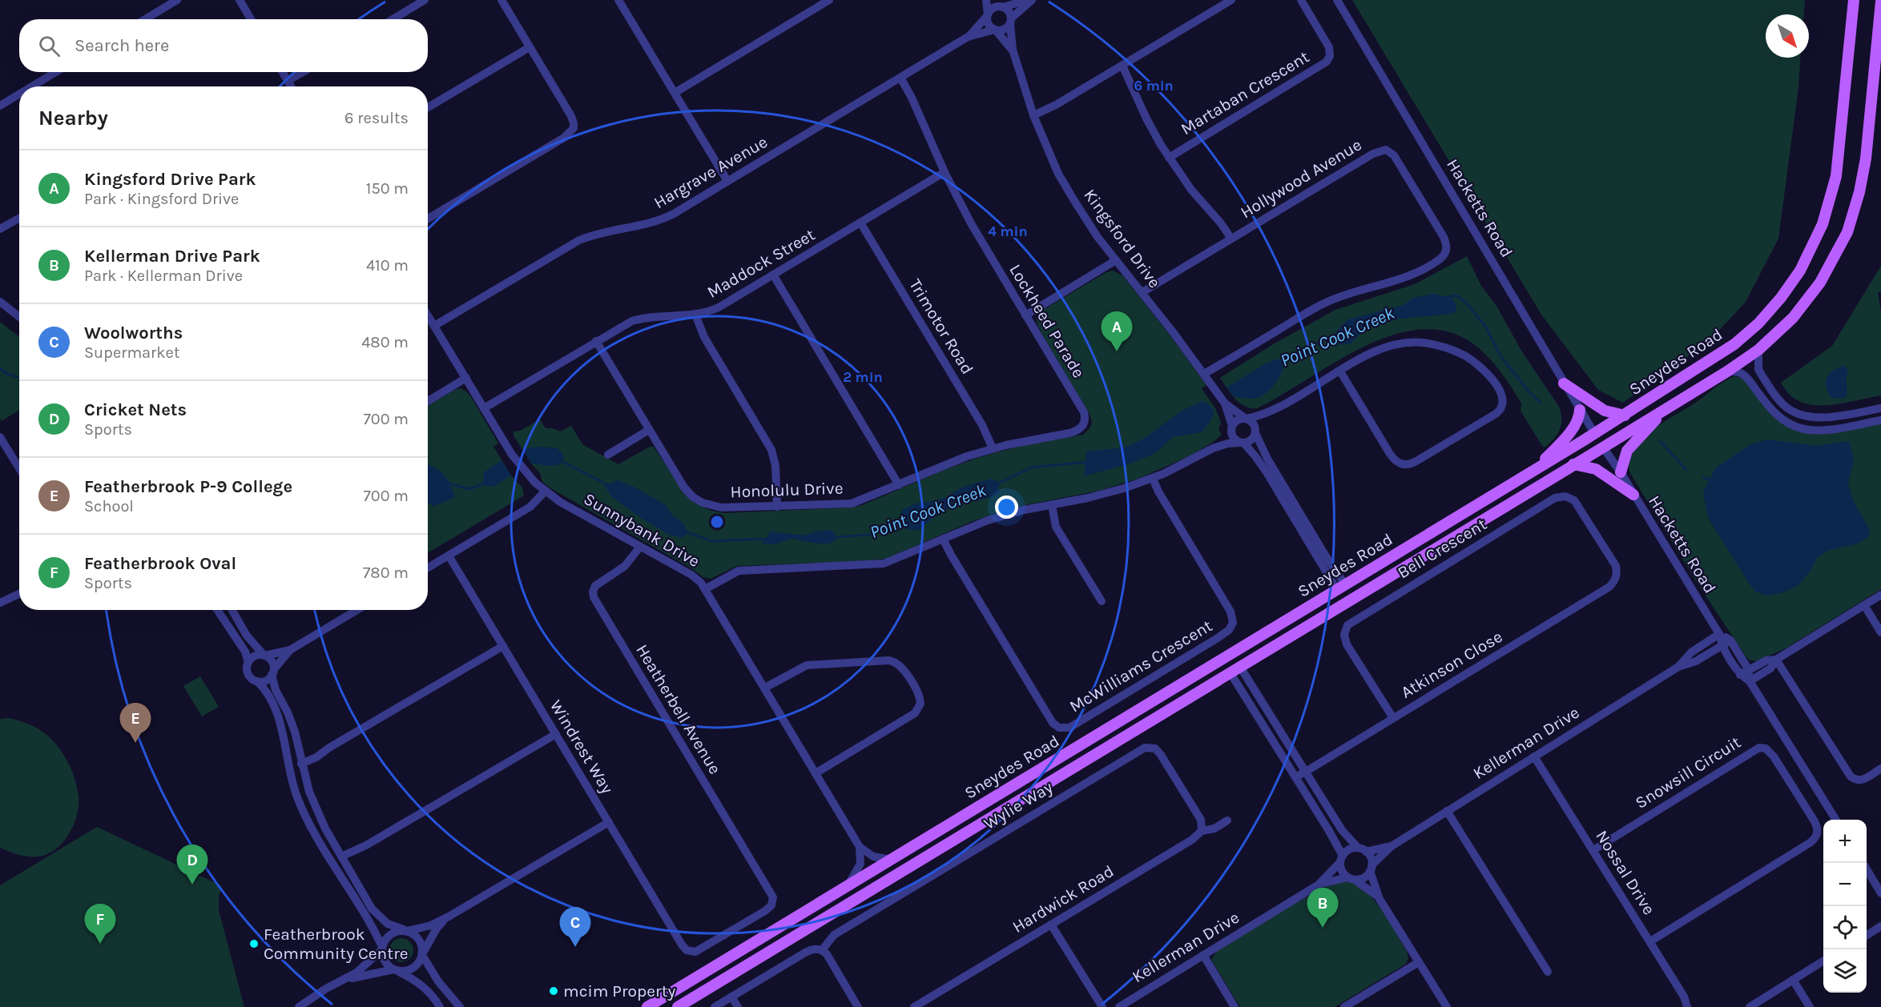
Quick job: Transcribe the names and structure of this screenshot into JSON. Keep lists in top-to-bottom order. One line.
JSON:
{"streets":{"main road":["Sneydes Road"],"street":["Martaban Crescent","Hargrave Avenue","Hollywood Avenue","Hacketts Road","Kingsford Drive","Maddock Street","Lockheed Parade","Trimotor Road","Honolulu Drive","Sunnybank Drive","Bell Crescent","Atkinson Close","McWilliams Crescent","Heatherbell Avenue","Kellerman Drive","Windrest Way","Snowsill Circuit","Wylie Way","Nossal Drive","Hardwick Road"]},"crossings":[["Hargrave Avenue","Kingsford Drive"],["Hargrave Avenue","Lockheed Parade"],["Hargrave Avenue","Sunnybank Drive"],["Hollywood Avenue","Kingsford Drive"],["Hacketts Road","Sneydes Road"],["Hacketts Road","Kellerman Drive"],["Maddock Street","Lockheed Parade"],["Maddock Street","Trimotor Road"],["Maddock Street","Honolulu Drive"],["Maddock Street","Sunnybank Drive"],["Lockheed Parade","Honolulu Drive"],["Trimotor Road","Honolulu Drive"],["Sunnybank Drive","Heatherbell Avenue"],["Bell Crescent","Atkinson Close"],["Heatherbell Avenue","Windrest Way"],["Kellerman Drive","Nossal Drive"],["Snowsill Circuit","Nossal Drive"],["Wylie Way","Hardwick Road"]],"water":["Point Cook Creek"],"places":["Featherbrook Community Centre","mcim Property"],"north":"bottom right","page":{"search":"Search here","heading":["Nearby","6 results"],"list":[{"mark":"A","name":"Kingsford Drive Park","note":"Park · Kingsford Drive","value":"150 m"},{"mark":"B","name":"Kellerman Drive Park","note":"Park · Kellerman Drive","value":"410 m"},{"mark":"C","name":"Woolworths","note":"Supermarket","value":"480 m"},{"mark":"D","name":"Cricket Nets","note":"Sports","value":"700 m"},{"mark":"E","name":"Featherbrook P-9 College","note":"School","value":"700 m"},{"mark":"F","name":"Featherbrook Oval","note":"Sports","value":"780 m"}],"pins":["A","E","D","B","F","C"],"map_buttons":["+","−"]},"rings":["6 min","4 min","2 min"]}
